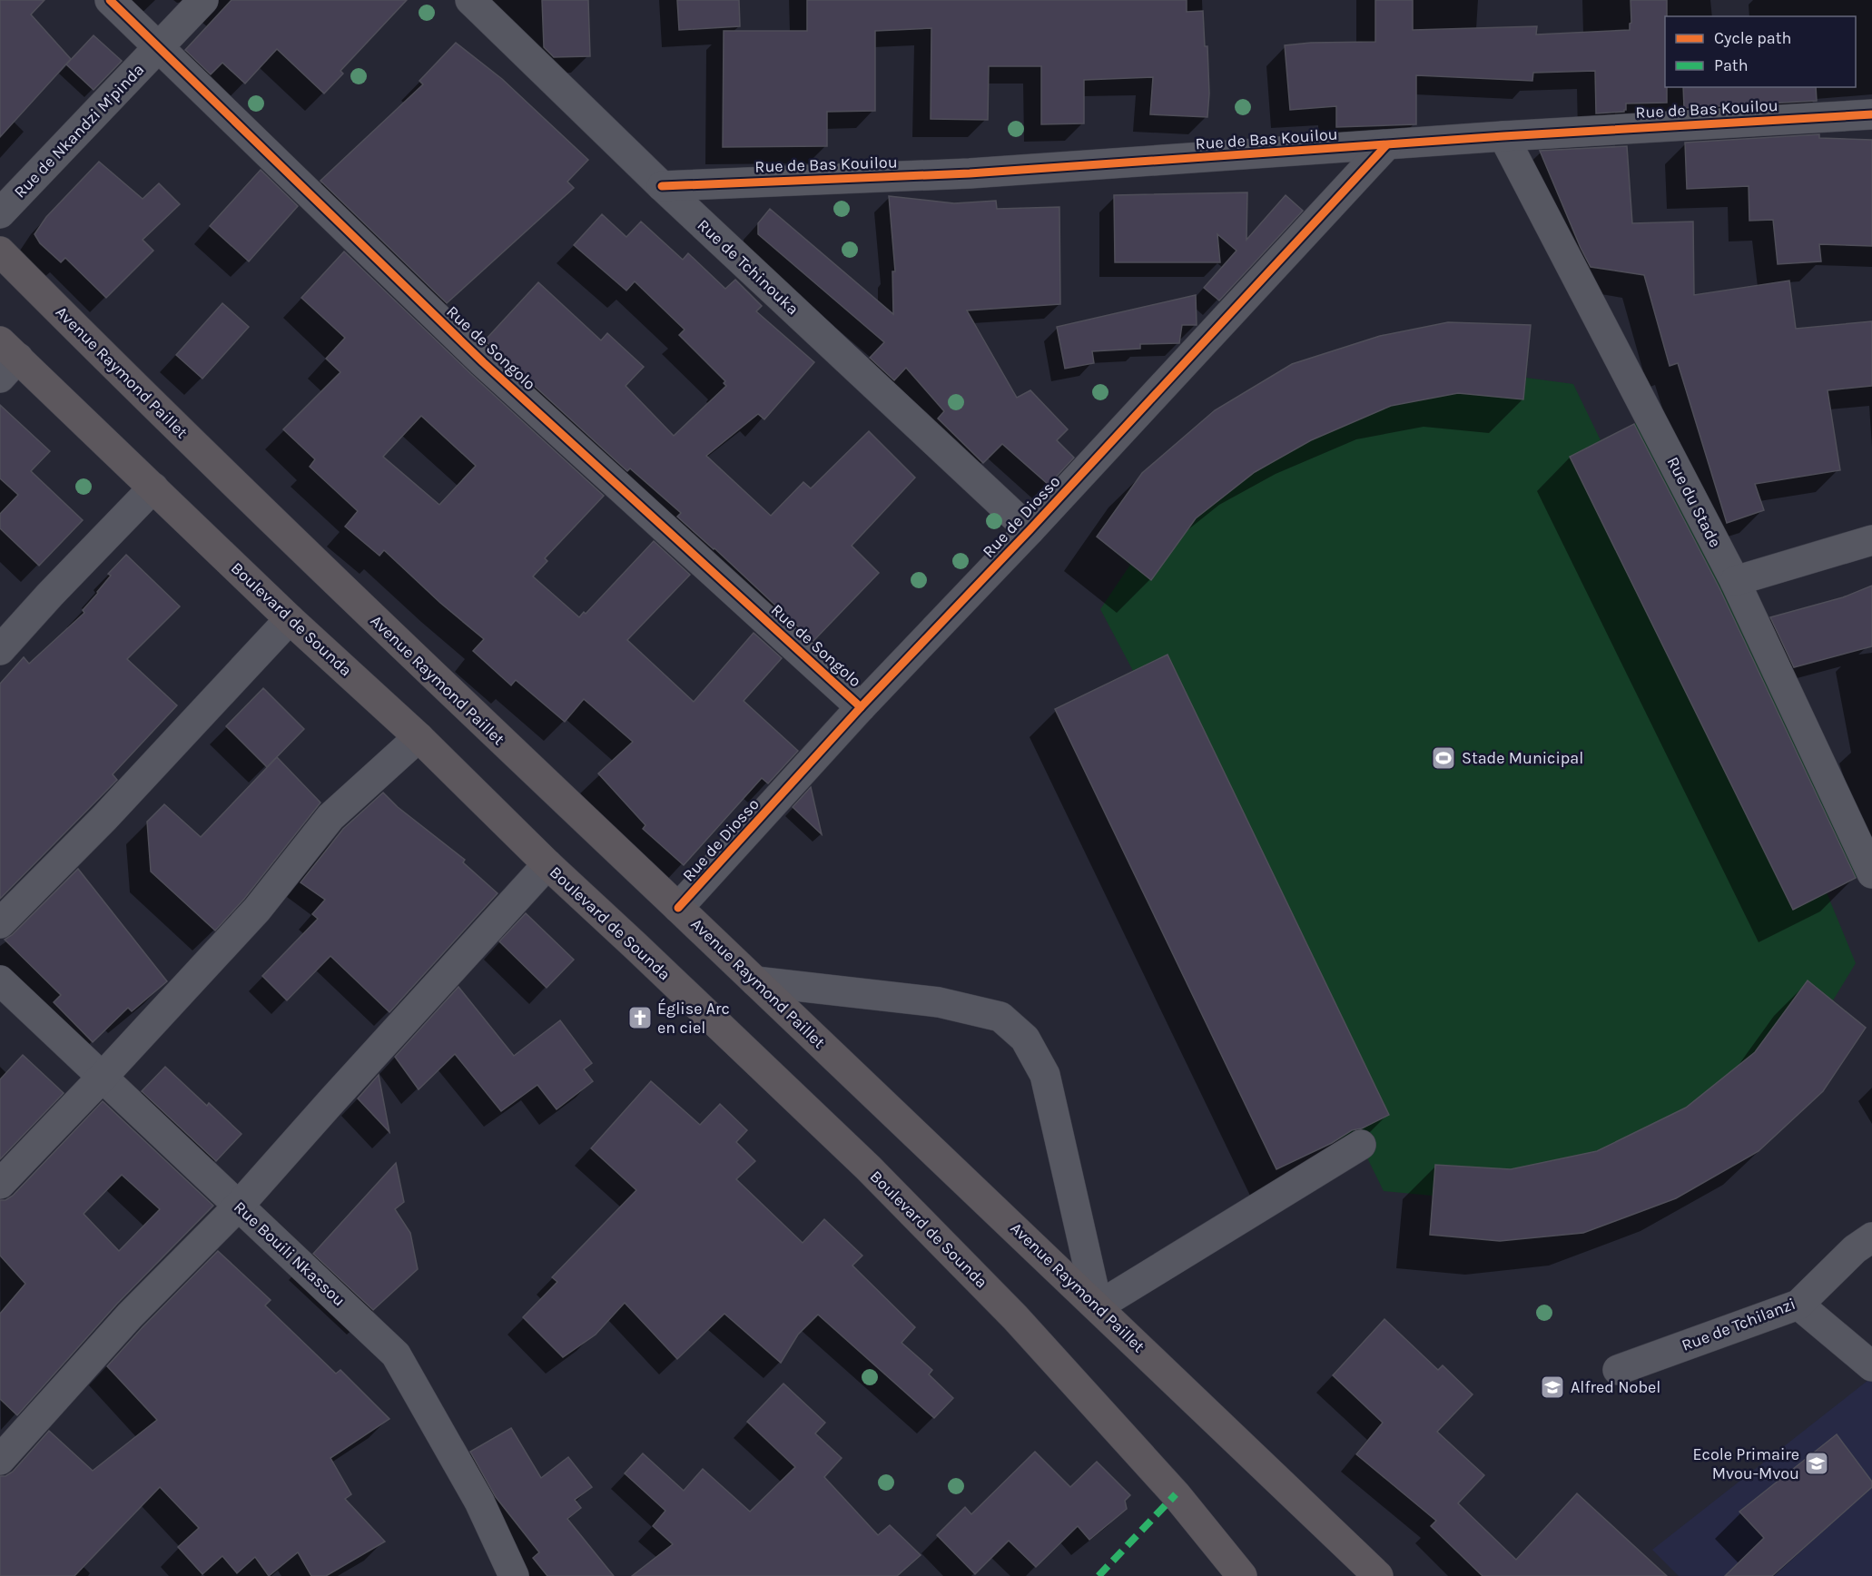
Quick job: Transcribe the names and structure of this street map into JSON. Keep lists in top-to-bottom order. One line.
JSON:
{"streets":{"main road":["Avenue Raymond Paillet","Boulevard de Sounda"],"street":["Rue de Bas Kouilou","Rue de Nkandzi M'pinda","Rue de Tchinouka","Rue de Songolo","Rue du Stade","Rue de Diosso","Rue Bouili Nkassou","Rue de Tchilanzi"]},"crossings":[["Rue de Bas Kouilou","Rue de Tchinouka"],["Rue de Bas Kouilou","Rue du Stade"],["Rue de Bas Kouilou","Rue de Diosso"],["Rue de Nkandzi M'pinda","Rue de Songolo"],["Rue de Tchinouka","Rue de Diosso"],["Rue de Songolo","Rue de Diosso"],["Avenue Raymond Paillet","Rue de Diosso"]],"places":{"sports":["Stade Municipal"],"church":["Église Arc en ciel"],"school or university":["Alfred Nobel","Ecole Primaire Mvou-Mvou"]},"legend":["Cycle path","Path"]}
